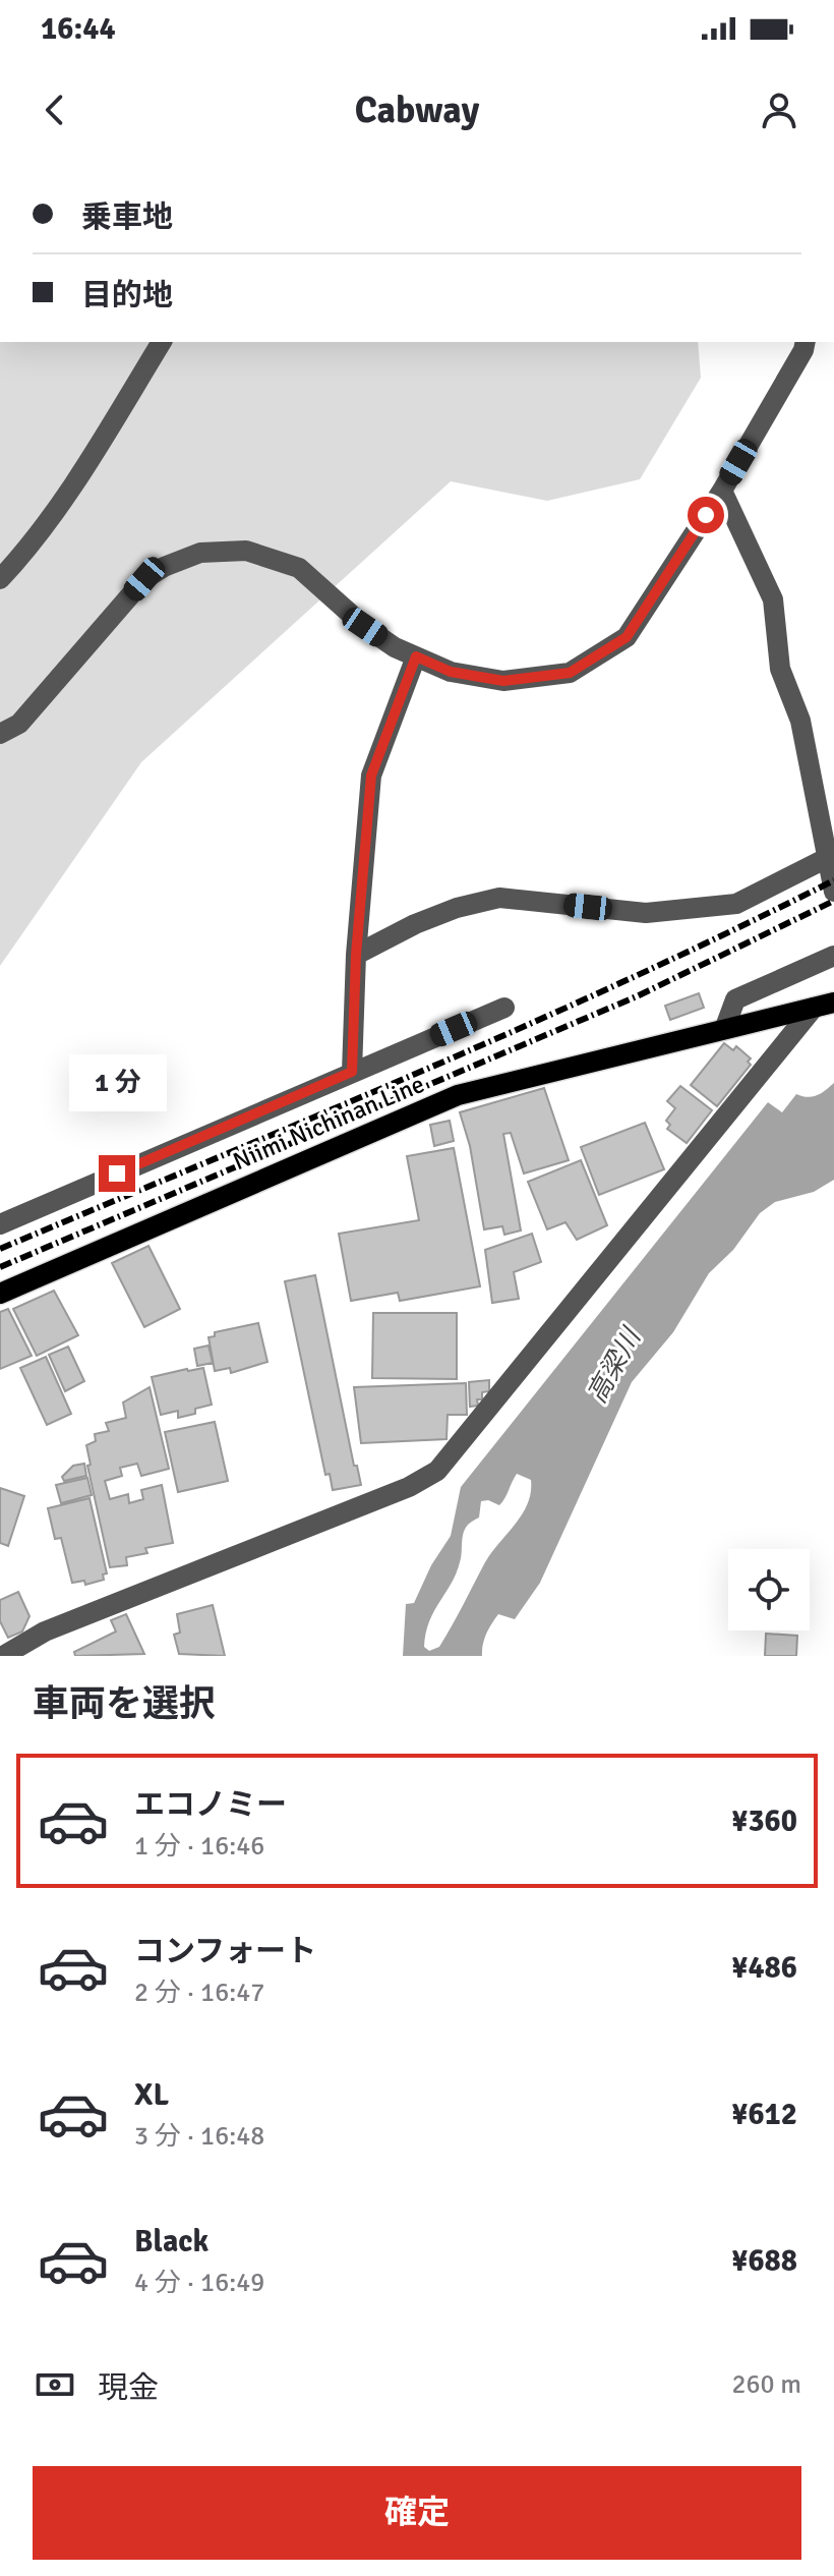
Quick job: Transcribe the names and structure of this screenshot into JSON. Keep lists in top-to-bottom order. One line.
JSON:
{"streets":{"main road":["Niimi Nichinan Line"]},"water":["高梁川"],"page":{"status":"16:44","header":"Cabway","banner":["乗車地","目的地"],"bubble":"1 分","heading":"車両を選択","list":[{"name":"エコノミー","note":"1 分 · 16:46","value":"¥360"},{"name":"コンフォート","note":"2 分 · 16:47","value":"¥486"},{"name":"XL","note":"3 分 · 16:48","value":"¥612"},{"name":"Black","note":"4 分 · 16:49","value":"¥688"}],"pay":["現金","260 m"],"buttons":"確定"}}
